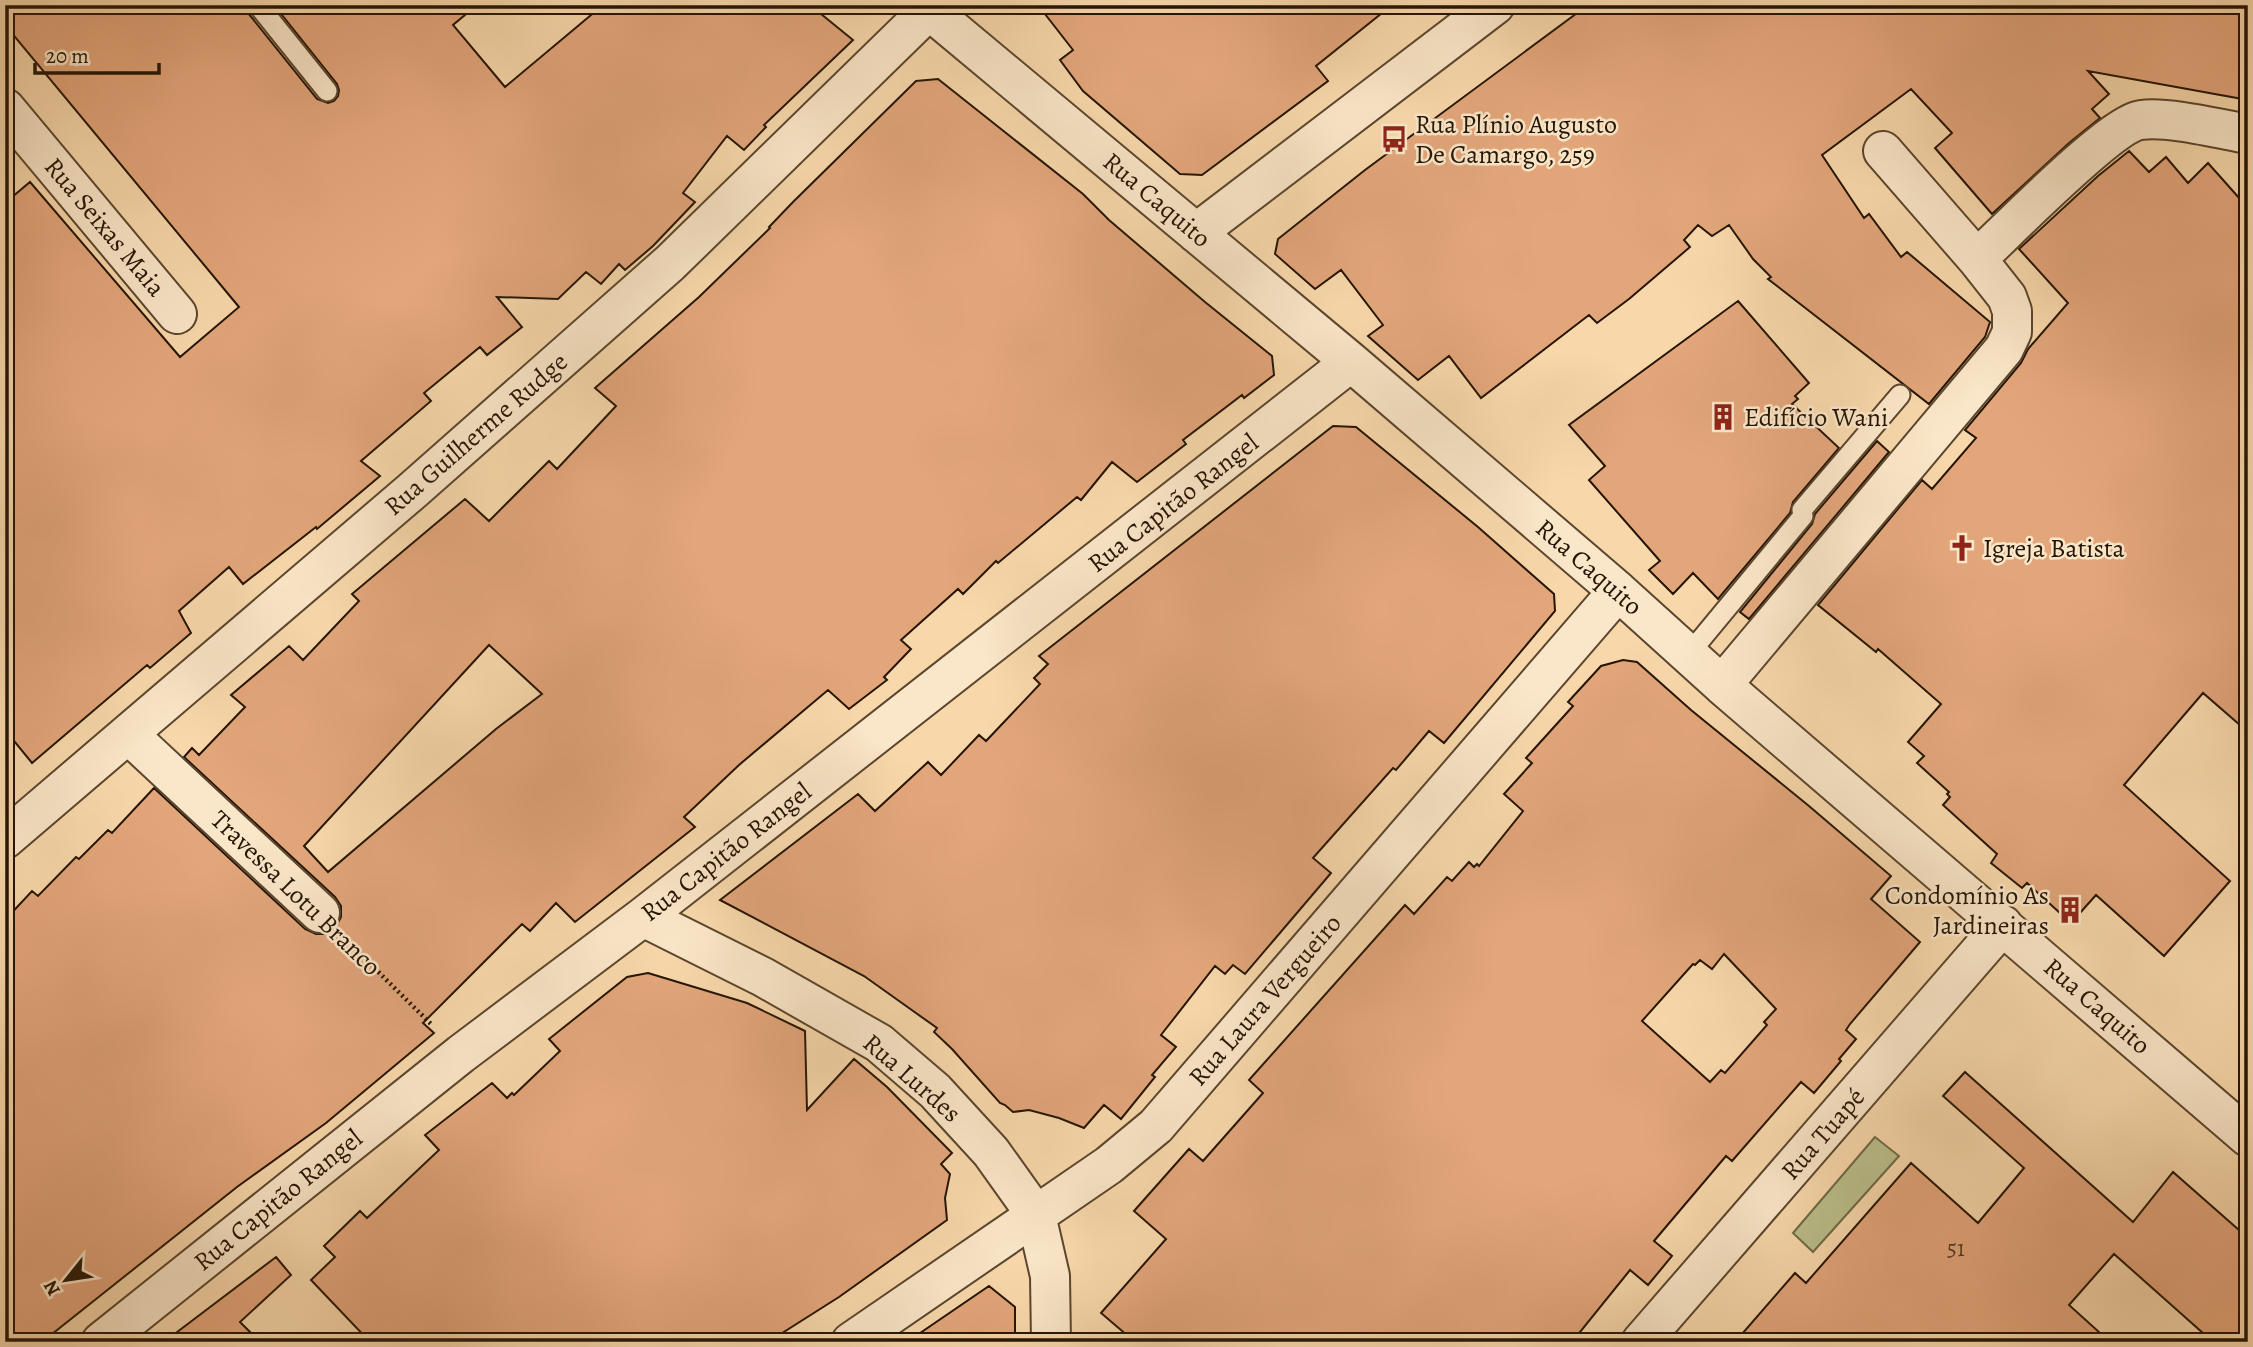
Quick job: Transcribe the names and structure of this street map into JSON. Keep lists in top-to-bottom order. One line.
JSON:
{"streets":{"street":["Rua Caquito","Rua Seixas Maia","Rua Guilherme Rudge","Rua Capitão Rangel","Travessa Lotu Branco","Rua Laura Vergueiro","Rua Lurdes","Rua Tuapé"]},"crossings":[["Rua Caquito","Rua Guilherme Rudge"],["Rua Caquito","Rua Capitão Rangel"],["Rua Caquito","Rua Laura Vergueiro"],["Rua Caquito","Rua Tuapé"],["Rua Guilherme Rudge","Travessa Lotu Branco"],["Rua Capitão Rangel","Travessa Lotu Branco"],["Rua Capitão Rangel","Rua Lurdes"],["Rua Laura Vergueiro","Rua Lurdes"]],"places":{"bus stop":["Rua Plínio Augusto De Camargo, 259"],"building":["Edifício Wani","Condomínio As Jardineiras"],"church":["Igreja Batista"]},"house_numbers":["51"],"scale_bar":"20 m","north":"bottom left"}
